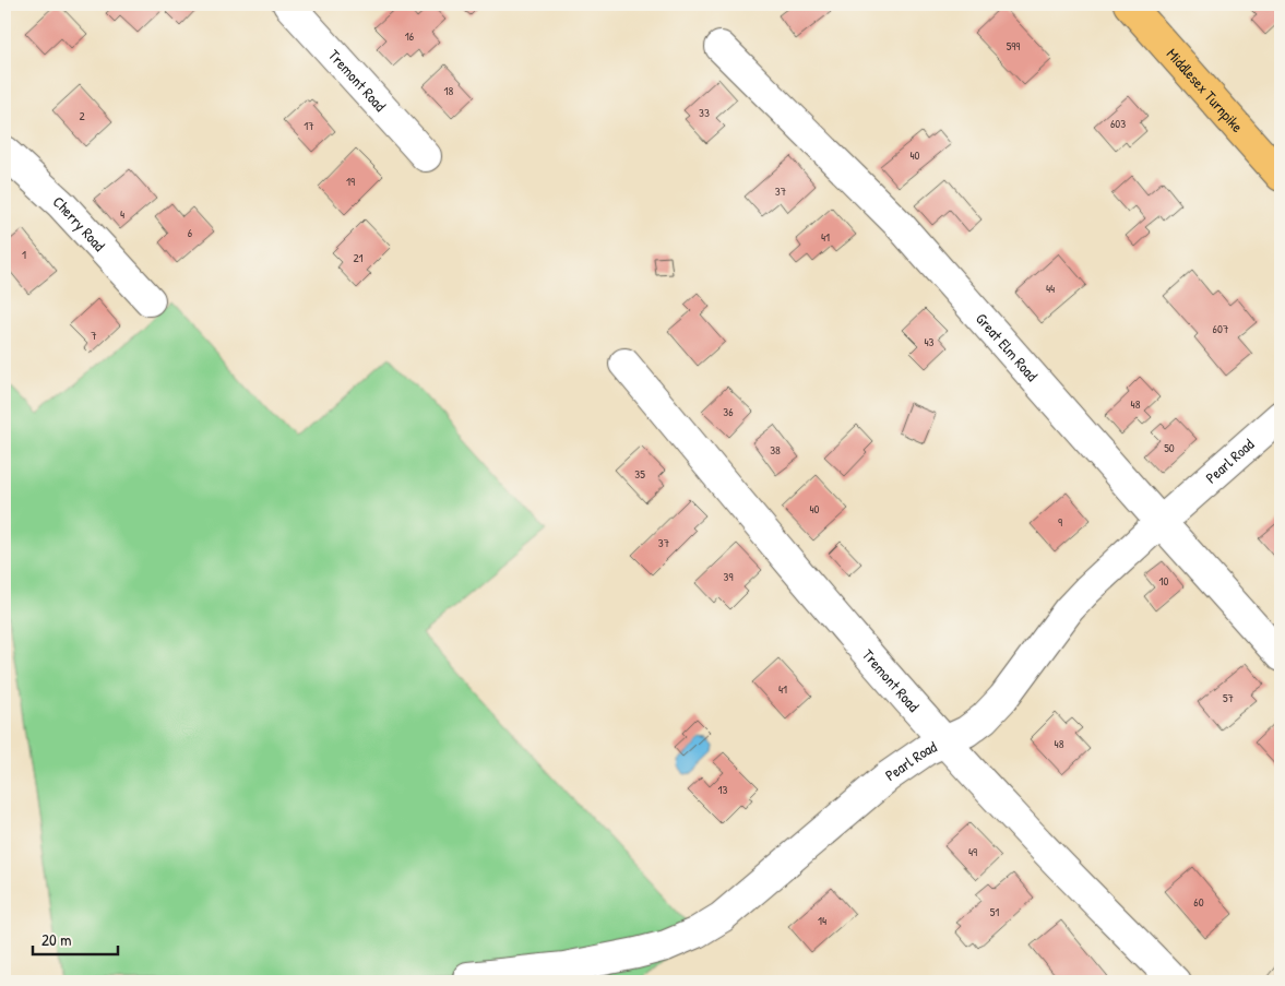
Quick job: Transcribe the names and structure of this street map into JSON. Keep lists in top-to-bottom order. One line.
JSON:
{"streets":{"main road":["Middlesex Turnpike"],"street":["Tremont Road","Cherry Road","Great Elm Road","Pearl Road"]},"crossings":[["Tremont Road","Pearl Road"],["Great Elm Road","Pearl Road"]],"house_numbers":["16","599","18","33","2","603","17","40","19","37","4","6","41","1","21","44","607","7","43","48","36","50","38","35","40","9","37","39","10","41","57","48","13","49","60","51","14"],"scale_bar":"20 m"}
